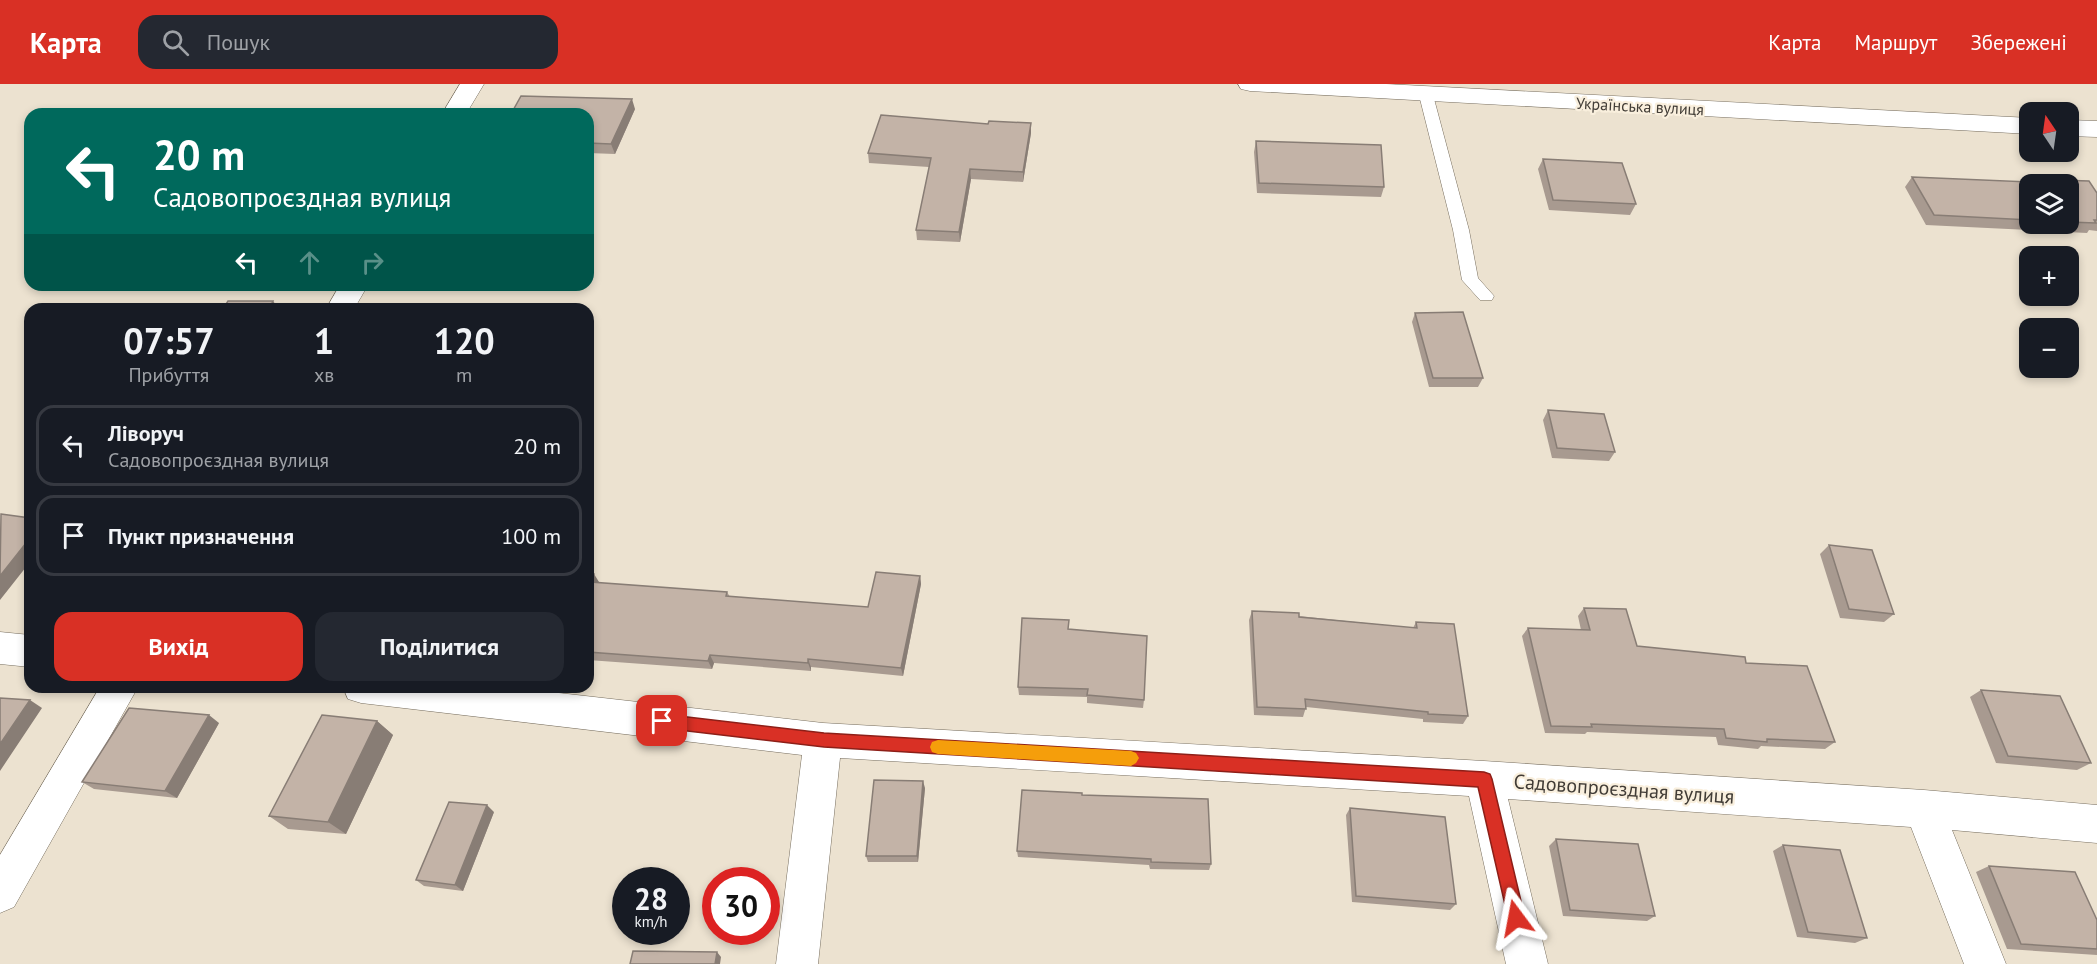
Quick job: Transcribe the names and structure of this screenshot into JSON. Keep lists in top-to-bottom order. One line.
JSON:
{"streets":{"street":["Українська вулиця","Садовопроєздная вулиця"]},"north":"top","page":{"header":"Карта","search":"Пошук","nav":["Карта","Маршрут","Збережені"],"map_buttons":["+","−"],"turn":["20 m","Садовопроєздная вулиця"],"eta":["07:57","Прибуття","1","хв","120","m"],"list":[{"name":"Ліворуч","note":"Садовопроєздная вулиця","value":"20 m"},{"name":"Пункт призначення","value":"100 m"}],"buttons":["Вихід","Поділитися"],"speed":"28 km/h","limit":"30"}}
